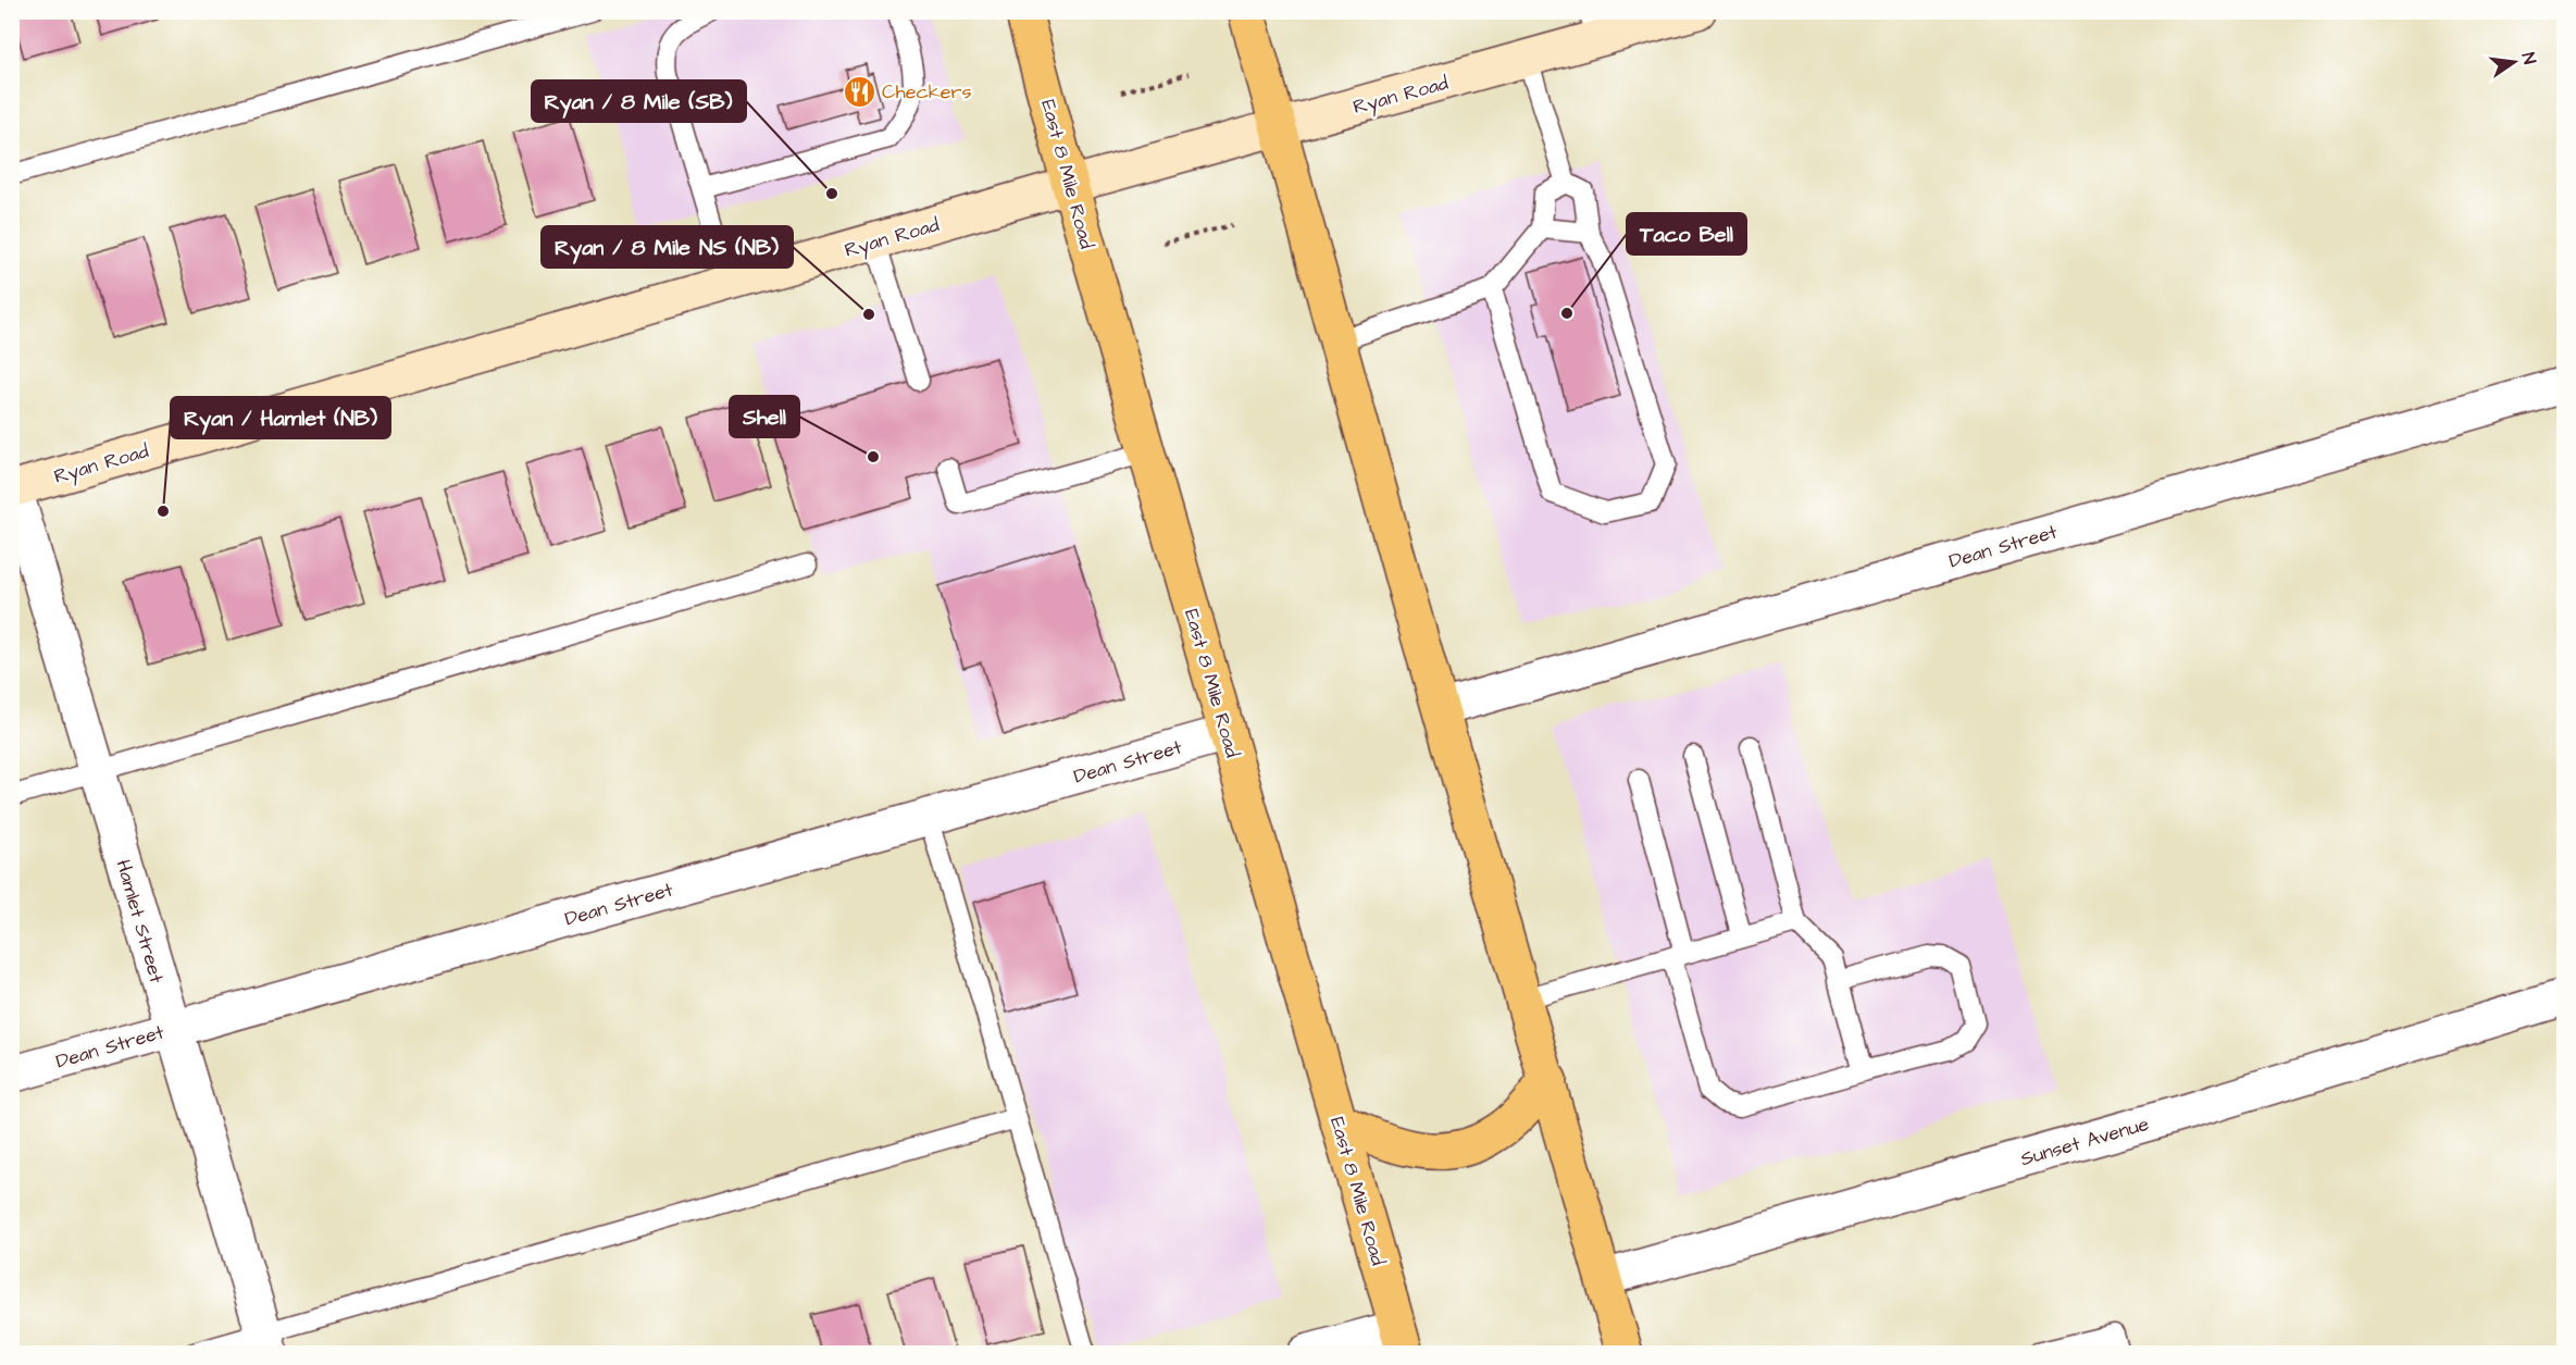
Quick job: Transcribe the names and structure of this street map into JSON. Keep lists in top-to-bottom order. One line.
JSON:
{"streets":{"highway":["East 8 Mile Road"],"street":["Ryan Road","Dean Street","Hamlet Street","Sunset Avenue"]},"crossings":[["Ryan Road","East 8 Mile Road"],["Ryan Road","Hamlet Street"],["East 8 Mile Road","Dean Street"],["Dean Street","Hamlet Street"]],"places":{"restaurant":["Checkers"],"other":["Ryan / 8 Mile (SB)","Taco Bell","Ryan / 8 Mile NS (NB)","Shell","Ryan / Hamlet (NB)"]},"north":"right"}
